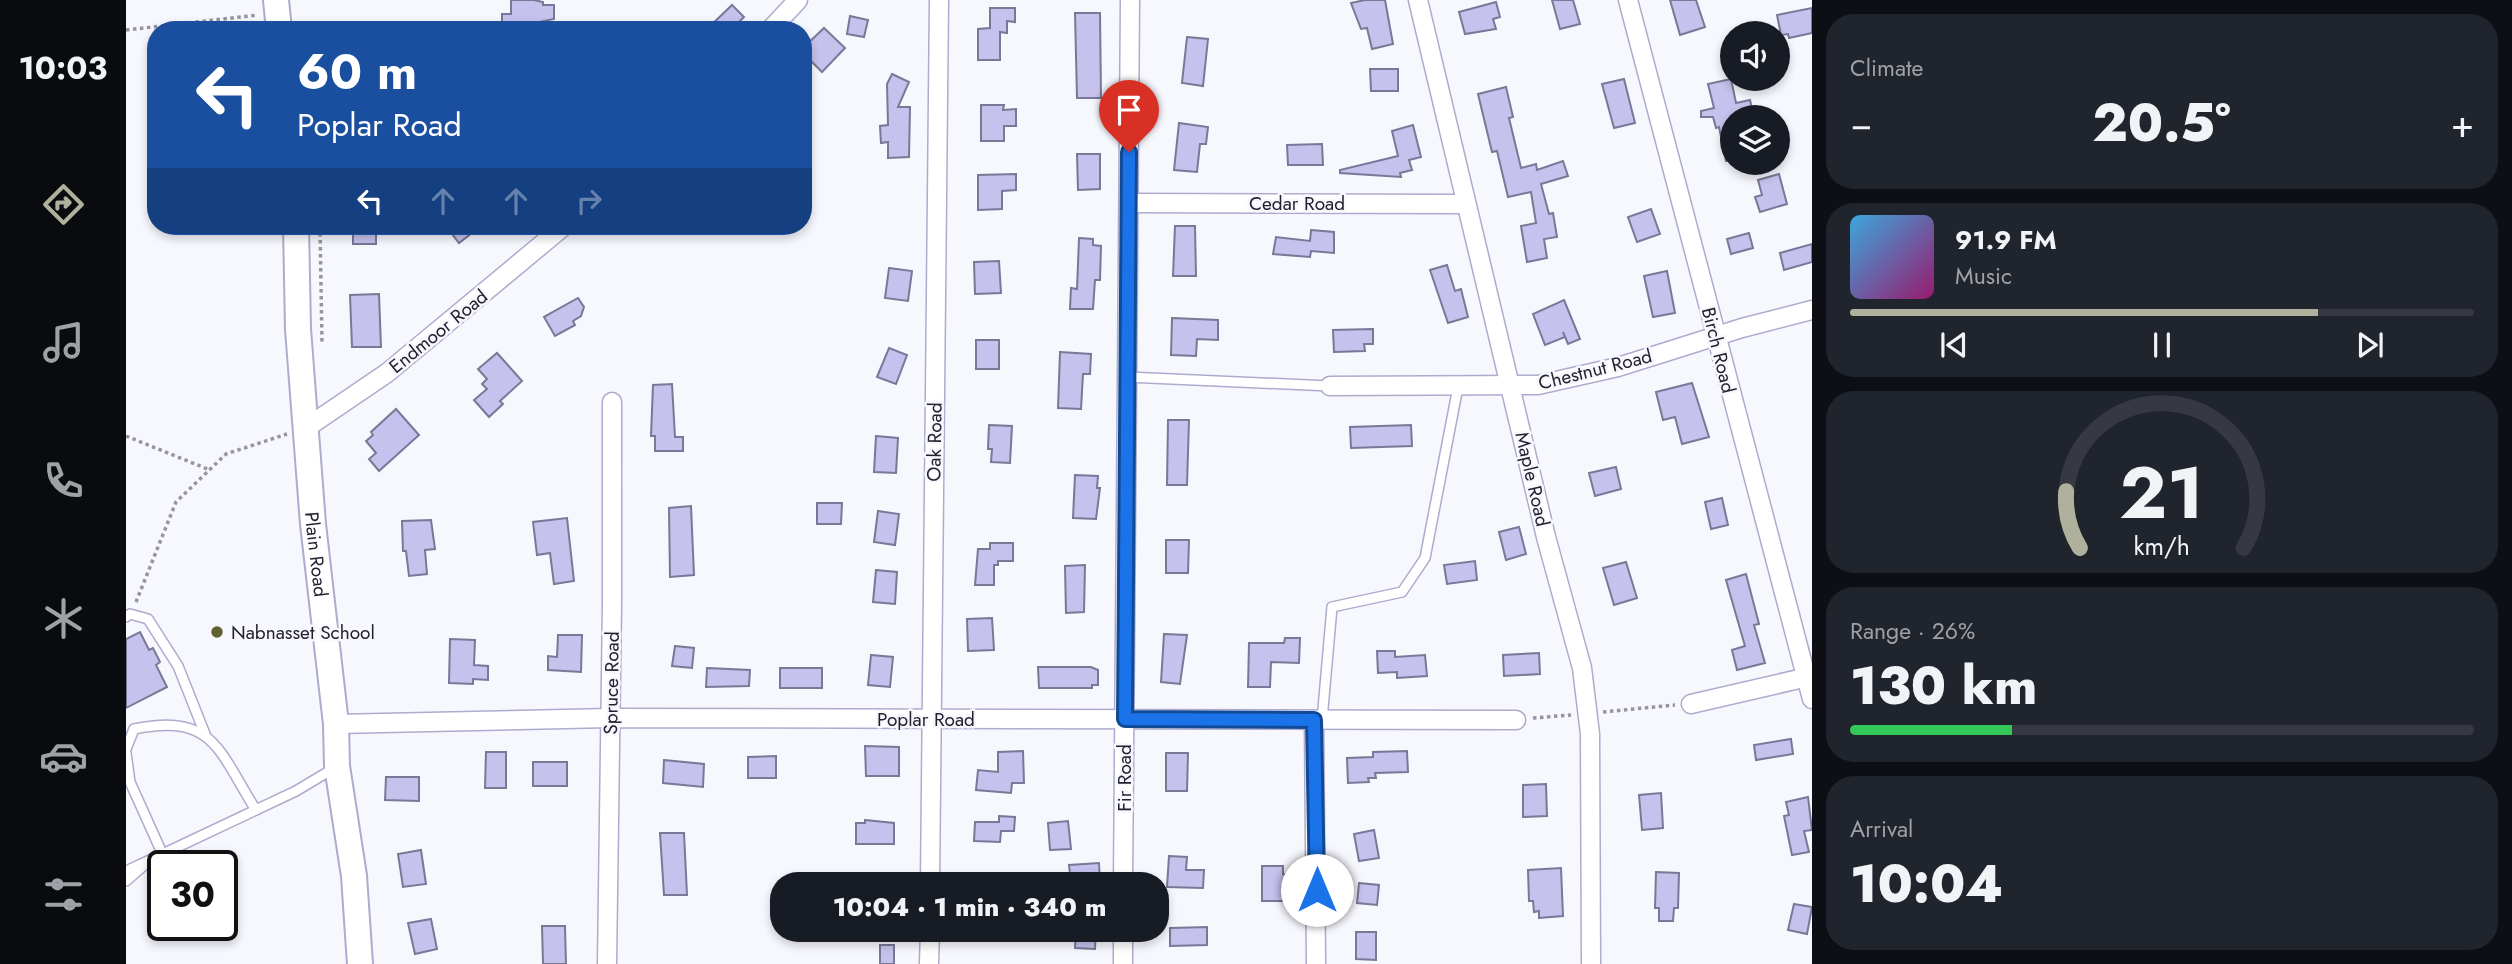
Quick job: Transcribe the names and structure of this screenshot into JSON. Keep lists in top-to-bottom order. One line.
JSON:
{"streets":{"main road":["Plain Road"],"street":["Cedar Road","Endmoor Road","Birch Road","Chestnut Road","Oak Road","Maple Road","Spruce Road","Poplar Road","Fir Road"]},"crossings":[["Cedar Road","Maple Road"],["Cedar Road","Fir Road"],["Endmoor Road","Plain Road"],["Birch Road","Chestnut Road"],["Chestnut Road","Maple Road"],["Oak Road","Poplar Road"],["Plain Road","Poplar Road"],["Spruce Road","Poplar Road"],["Poplar Road","Fir Road"]],"places":["Nabnasset School"],"page":{"tabs":"10:03","tile":["Climate",["Range · 26%","130 km"],["Arrival","10:04"]],"turn":["60 m","Poplar Road"],"heat":["−","20.5°","+"],"song":["91.9 FM","Music"],"limit":"30","trip":"10:04 · 1 min · 340 m","gauge":["21","km/h"]}}
